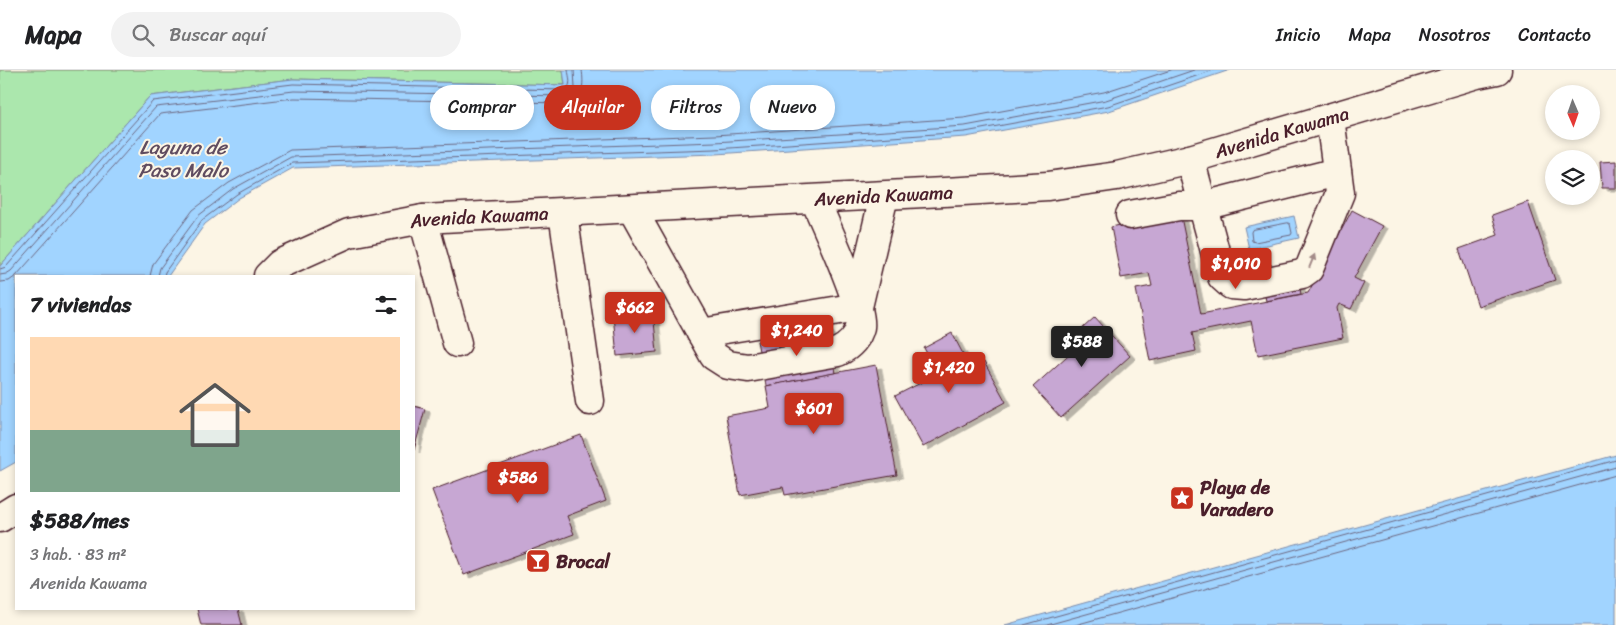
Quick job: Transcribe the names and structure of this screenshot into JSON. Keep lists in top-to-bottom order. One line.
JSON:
{"streets":{"main road":["Avenida Kawama"]},"water":["Laguna de Paso Malo"],"places":{"place":["Playa de Varadero"],"bar":["Brocal"]},"north":"bottom","page":{"header":"Mapa","search":"Buscar aquí","nav":["Inicio","Mapa","Nosotros","Contacto"],"chip":["Comprar","Alquilar","Filtros","Nuevo"],"price":["$1,010","$662","$1,240","$588","$1,420","$601","$586"],"heading":"7 viviendas","list":[{"name":"$588/mes","note":"3 hab. · 83 m² · Avenida Kawama"}]}}
